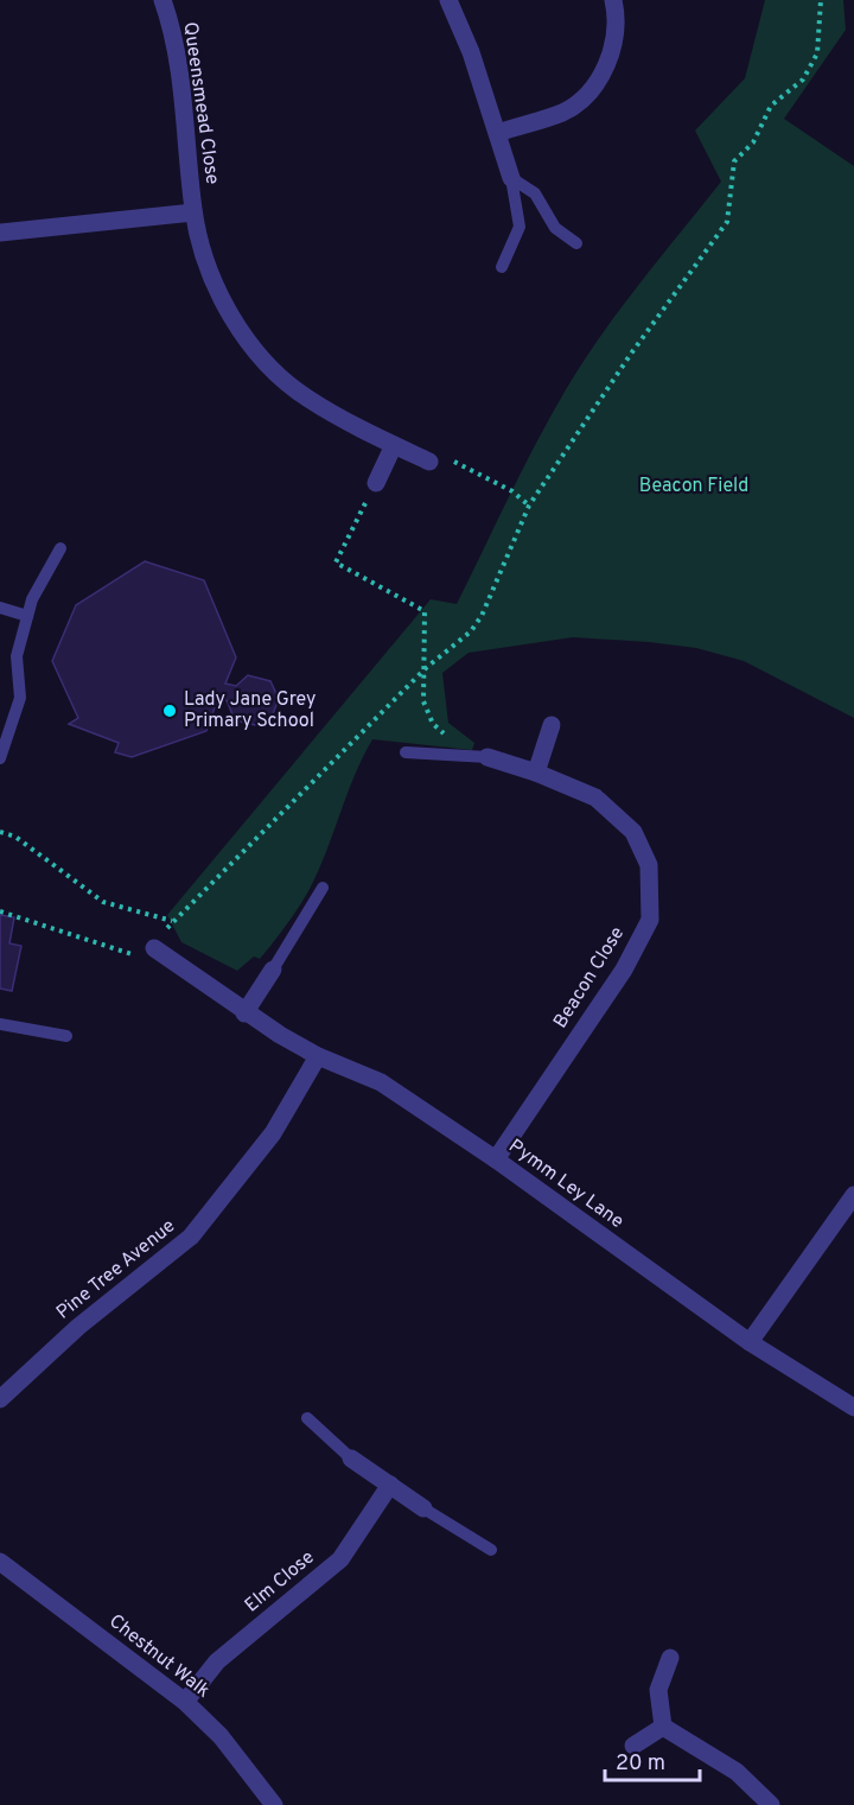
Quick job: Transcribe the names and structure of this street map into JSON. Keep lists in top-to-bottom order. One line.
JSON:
{"streets":{"street":["Queensmead Close","Beacon Close","Pymm Ley Lane","Pine Tree Avenue","Elm Close","Chestnut Walk"]},"crossings":[["Beacon Close","Pymm Ley Lane"],["Pymm Ley Lane","Pine Tree Avenue"],["Elm Close","Chestnut Walk"]],"parks":["Beacon Field"],"places":["Lady Jane Grey Primary School"],"scale_bar":"20 m"}
